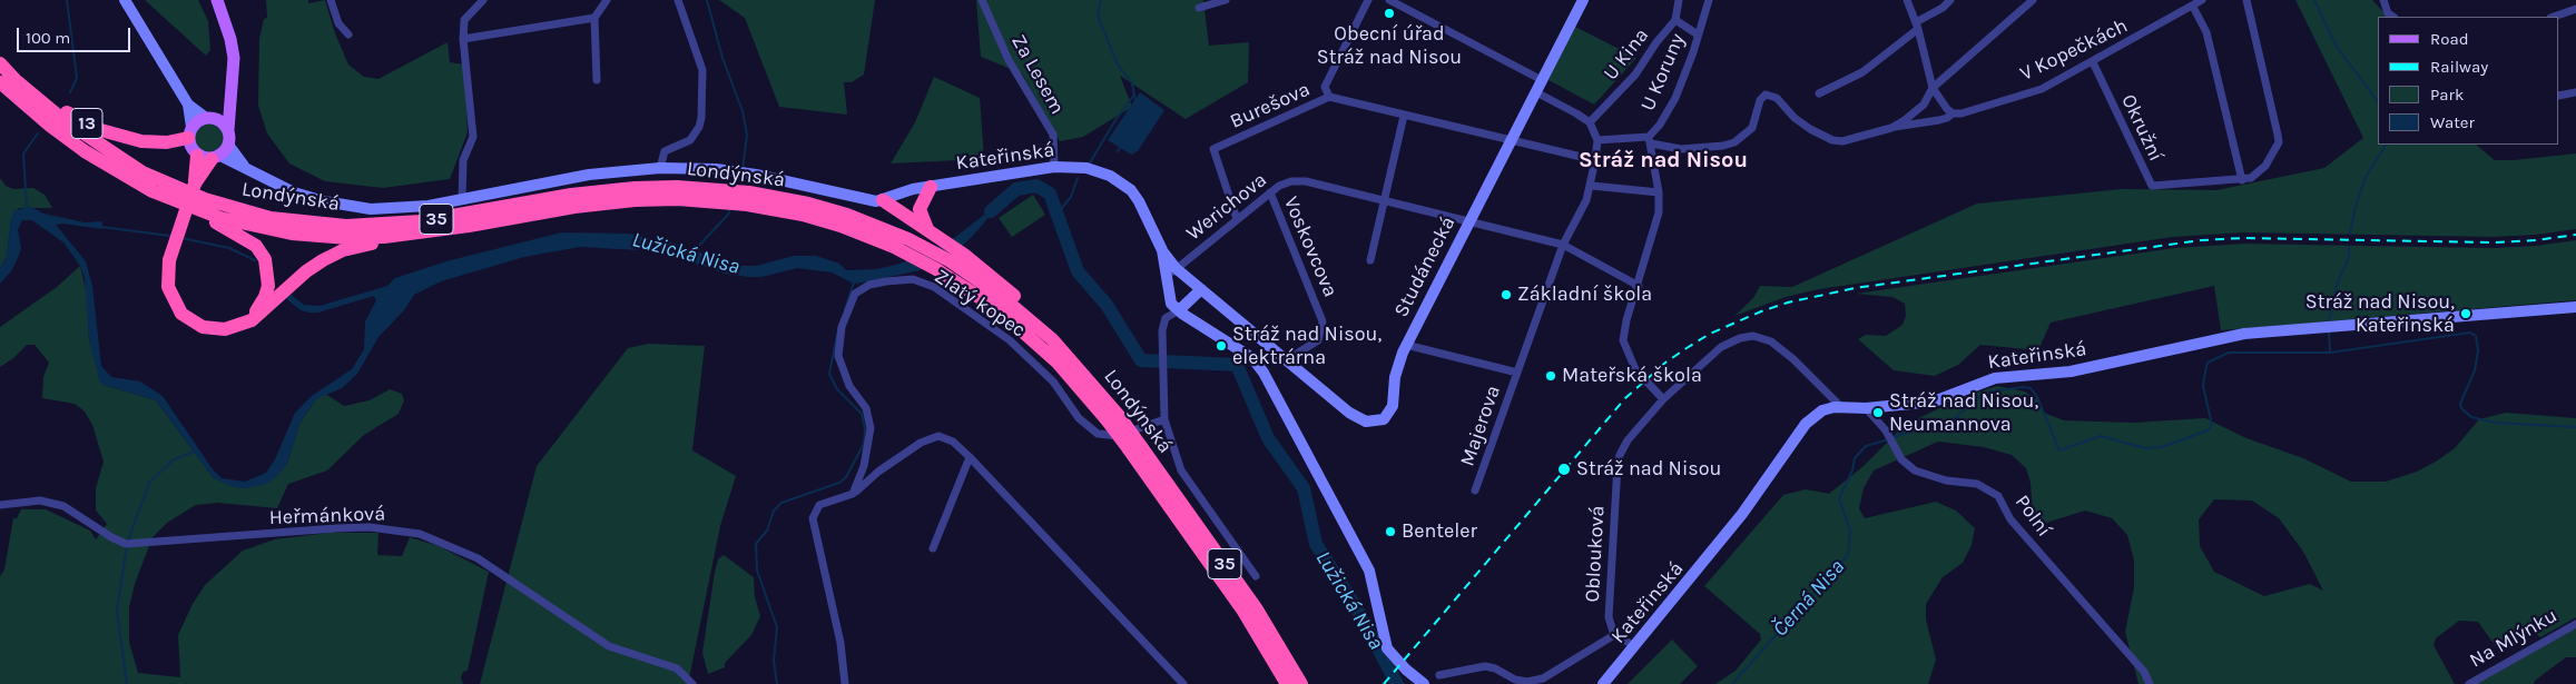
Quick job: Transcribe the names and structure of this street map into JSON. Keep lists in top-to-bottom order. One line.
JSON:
{"streets":{"highway":["13","Londýnská","35"],"street":["V Kopečkách","U Kina","U Koruny","Za Lesem","Burešova","Okružní","Kateřinská","Werichova","Voskovcova","Studánecká","Zlatý kopec","Majerova","Heřmánková","Polní","Oblouková","Na Mlýnku"]},"crossings":[["V Kopečkách","U Koruny"],["V Kopečkách","Okružní"],["U Koruny","Majerova"],["Za Lesem","Kateřinská"],["Burešova","Werichova"],["Burešova","Studánecká"],["Burešova","Majerova"],["13","Londýnská"],["Kateřinská","Londýnská"],["Kateřinská","Werichova"],["Kateřinská","Studánecká"],["Kateřinská","Polní"],["Kateřinská","Oblouková"],["Werichova","Voskovcova"],["Werichova","Studánecká"],["Werichova","Majerova"],["Voskovcova","Studánecká"],["Studánecká","Majerova"]],"districts":["Stráž nad Nisou"],"water":["Lužická Nisa","Černá Nisa"],"places":["Obecní úřad Stráž nad Nisou","Základní škola","Stráž nad Nisou, Kateřinská","Stráž nad Nisou, elektrárna","Mateřská škola","Stráž nad Nisou, Neumannova","Stráž nad Nisou","Benteler"],"legend":["Road","Railway","Park","Water"],"scale_bar":"100 m"}
